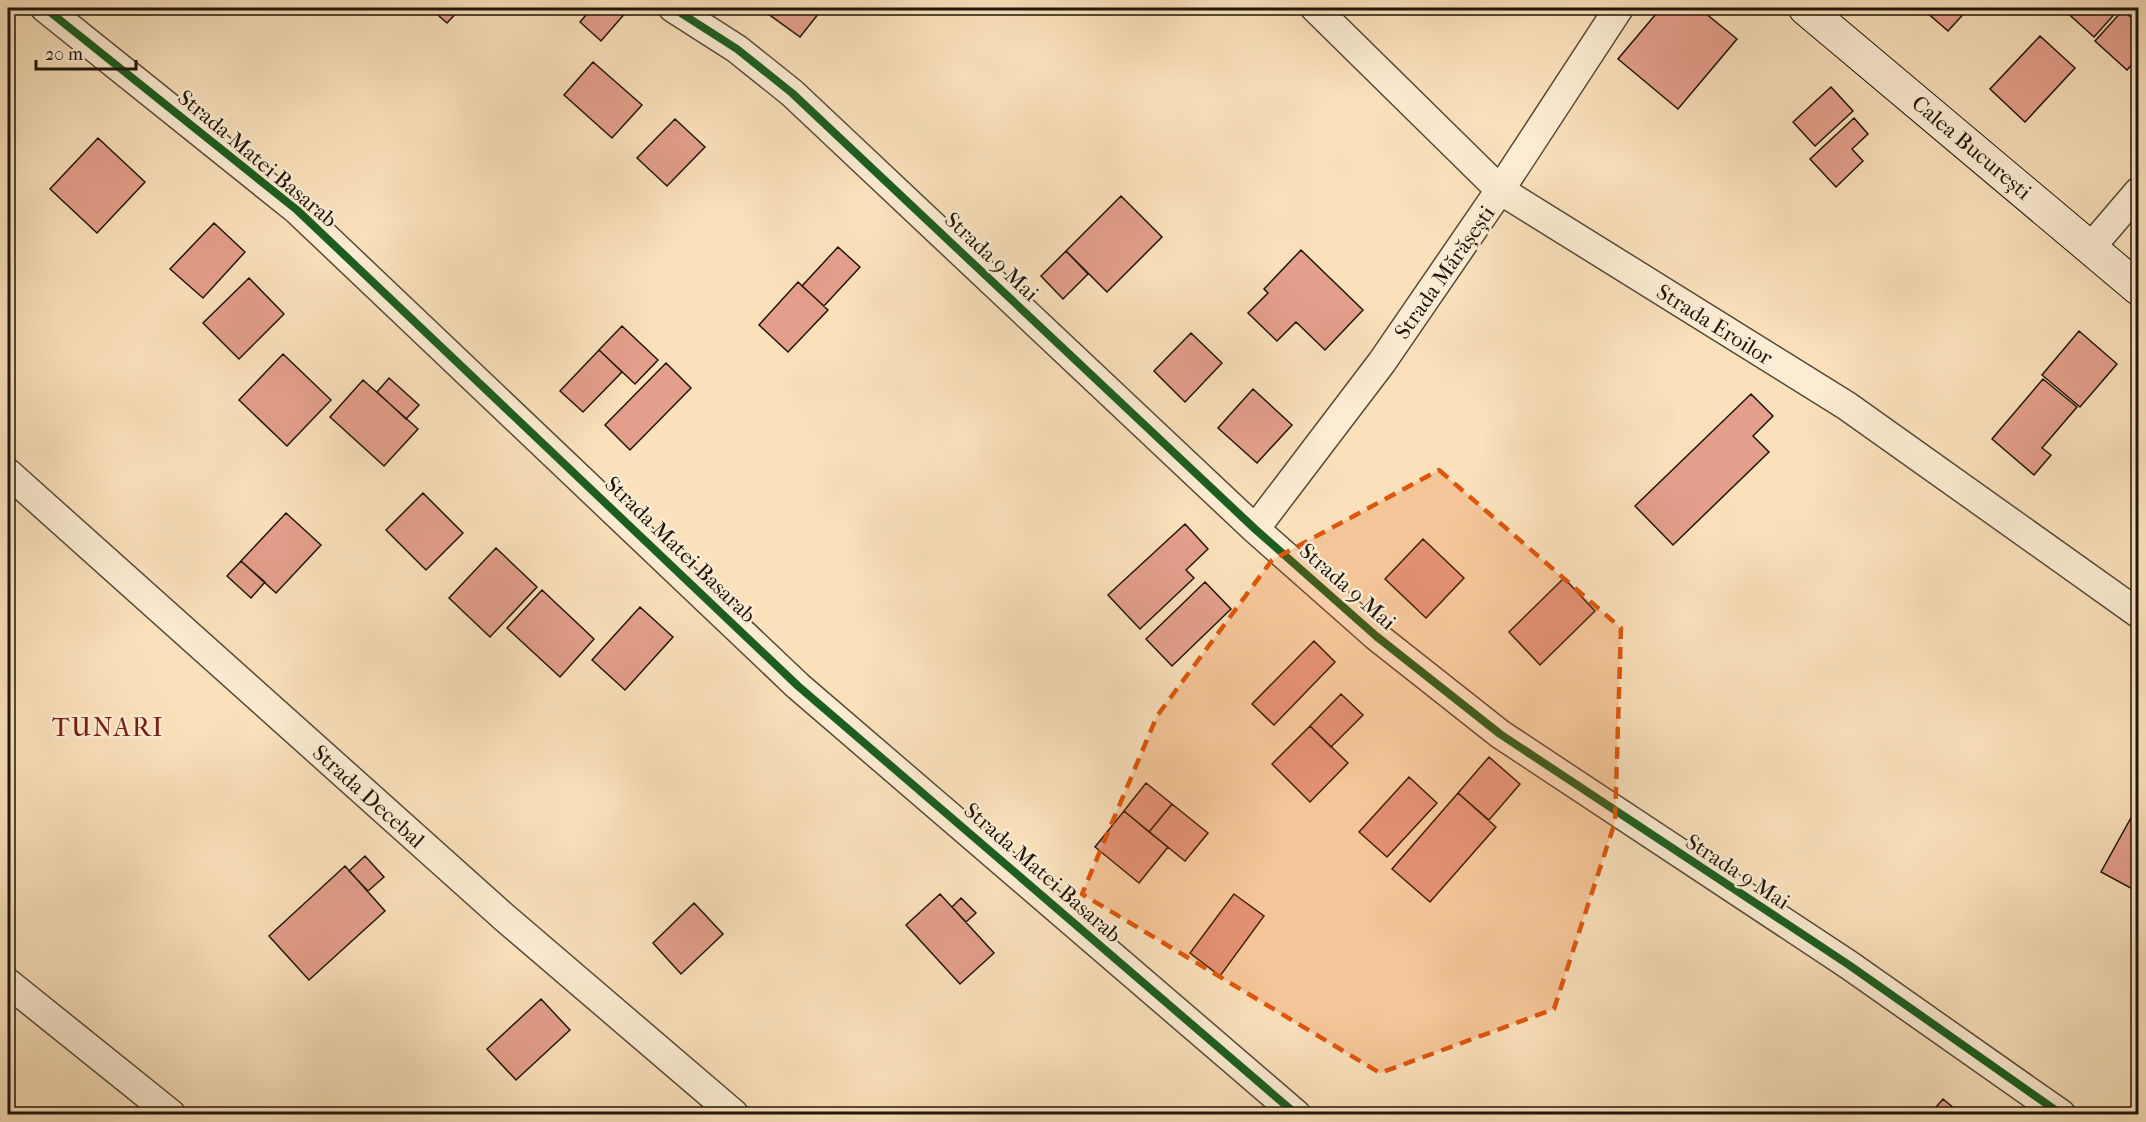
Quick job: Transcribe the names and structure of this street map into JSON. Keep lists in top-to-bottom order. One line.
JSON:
{"streets":{"main road":["Calea București"],"street":["Strada Matei Basarab","Strada 9 Mai","Strada Mărășești","Strada Eroilor","Strada Decebal"]},"crossings":[["Strada 9 Mai","Strada Mărășești"],["Strada Mărășești","Strada Eroilor"]],"districts":["TUNARI"],"scale_bar":"20 m"}
